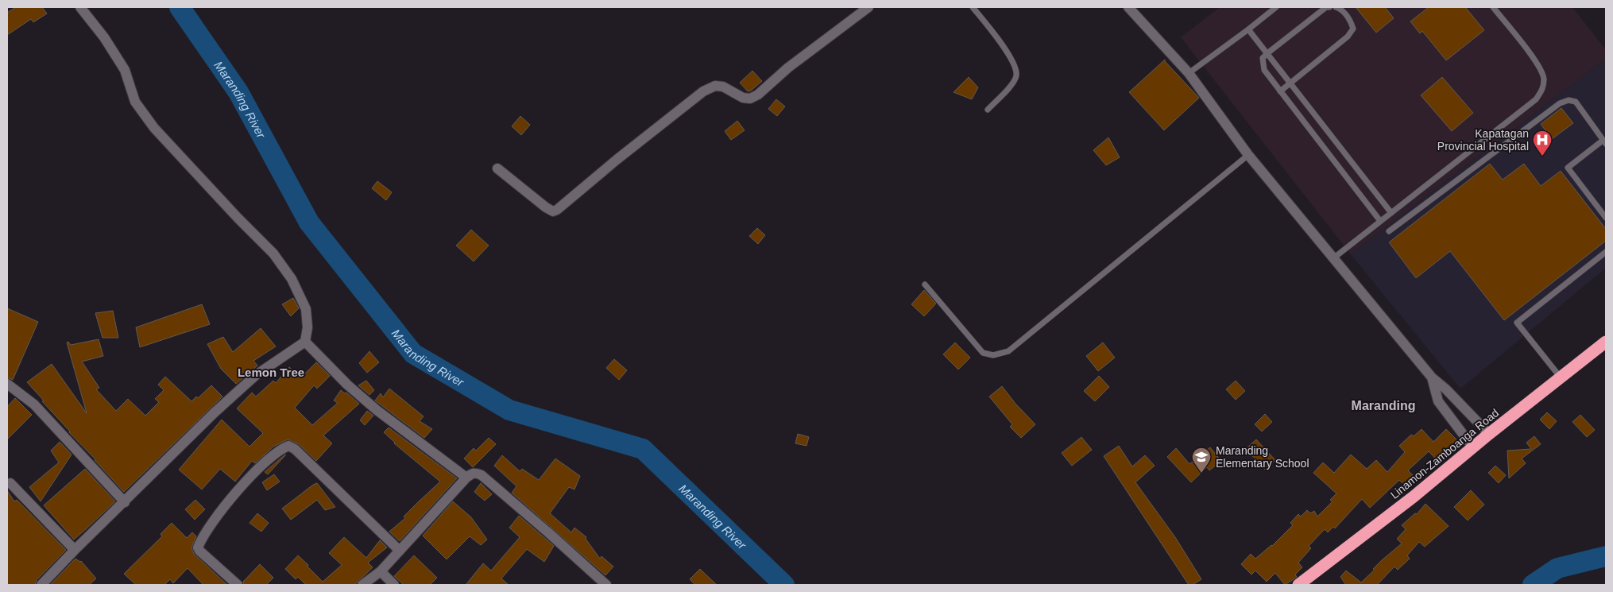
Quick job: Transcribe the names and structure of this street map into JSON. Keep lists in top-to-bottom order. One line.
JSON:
{"streets":{"highway":["Linamon-Zamboanga Road"]},"districts":["Lemon Tree","Maranding"],"water":["Maranding River"],"places":{"hospital":["Kapatagan Provincial Hospital"],"school or university":["Maranding Elementary School"]}}
